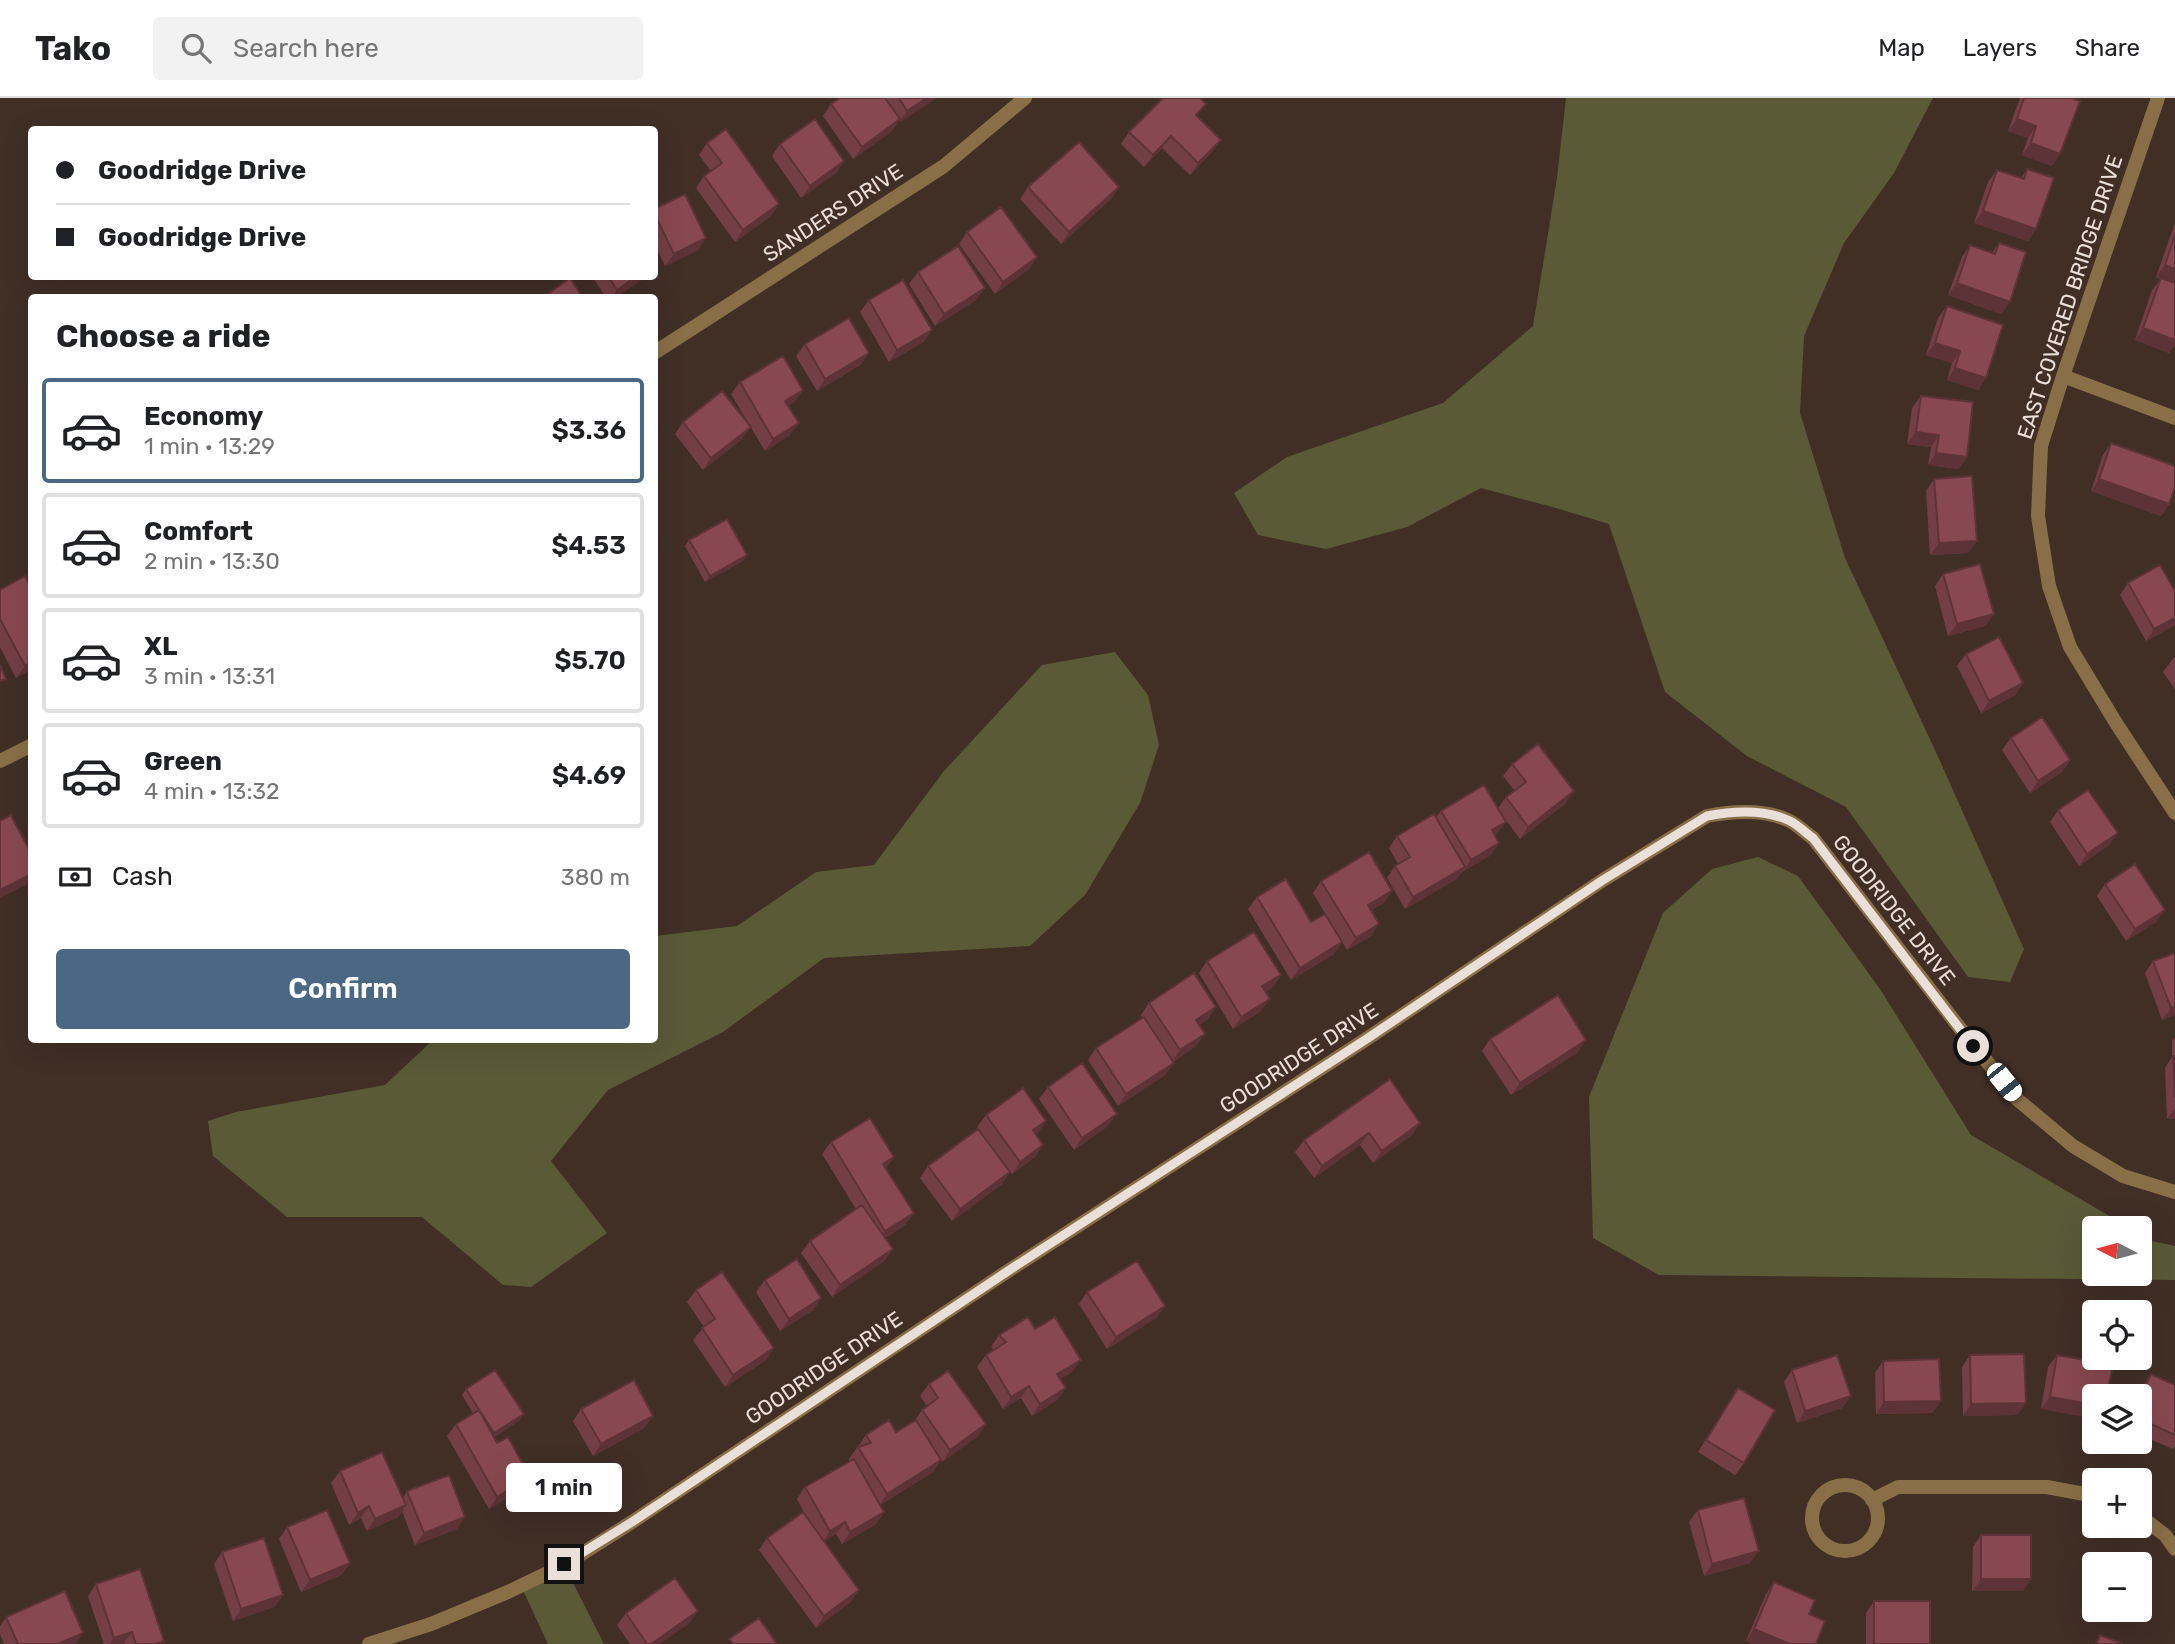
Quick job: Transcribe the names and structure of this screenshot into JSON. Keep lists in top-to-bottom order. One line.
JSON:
{"streets":{"street":["SANDERS DRIVE","EAST COVERED BRIDGE DRIVE","GOODRIDGE DRIVE"]},"north":"left","page":{"header":"Tako","search":"Search here","nav":["Map","Layers","Share"],"banner":["Goodridge Drive","Goodridge Drive"],"heading":"Choose a ride","list":[{"name":"Economy","note":"1 min · 13:29","value":"$3.36"},{"name":"Comfort","note":"2 min · 13:30","value":"$4.53"},{"name":"XL","note":"3 min · 13:31","value":"$5.70"},{"name":"Green","note":"4 min · 13:32","value":"$4.69"}],"pay":["Cash","380 m"],"buttons":"Confirm","map_buttons":["+","−"],"bubble":"1 min"}}
